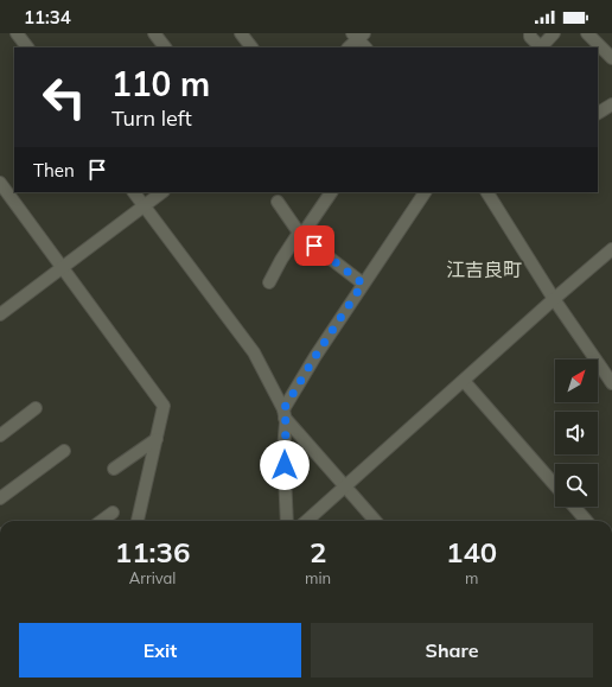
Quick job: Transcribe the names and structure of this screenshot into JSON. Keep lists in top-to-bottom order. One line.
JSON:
{"districts":["江吉良町"],"north":"top right","page":{"status":"11:34","turn":["110 m","Turn left"],"then":"Then","eta":["11:36","Arrival","2","min","140","m"],"buttons":["Exit","Share"]}}
